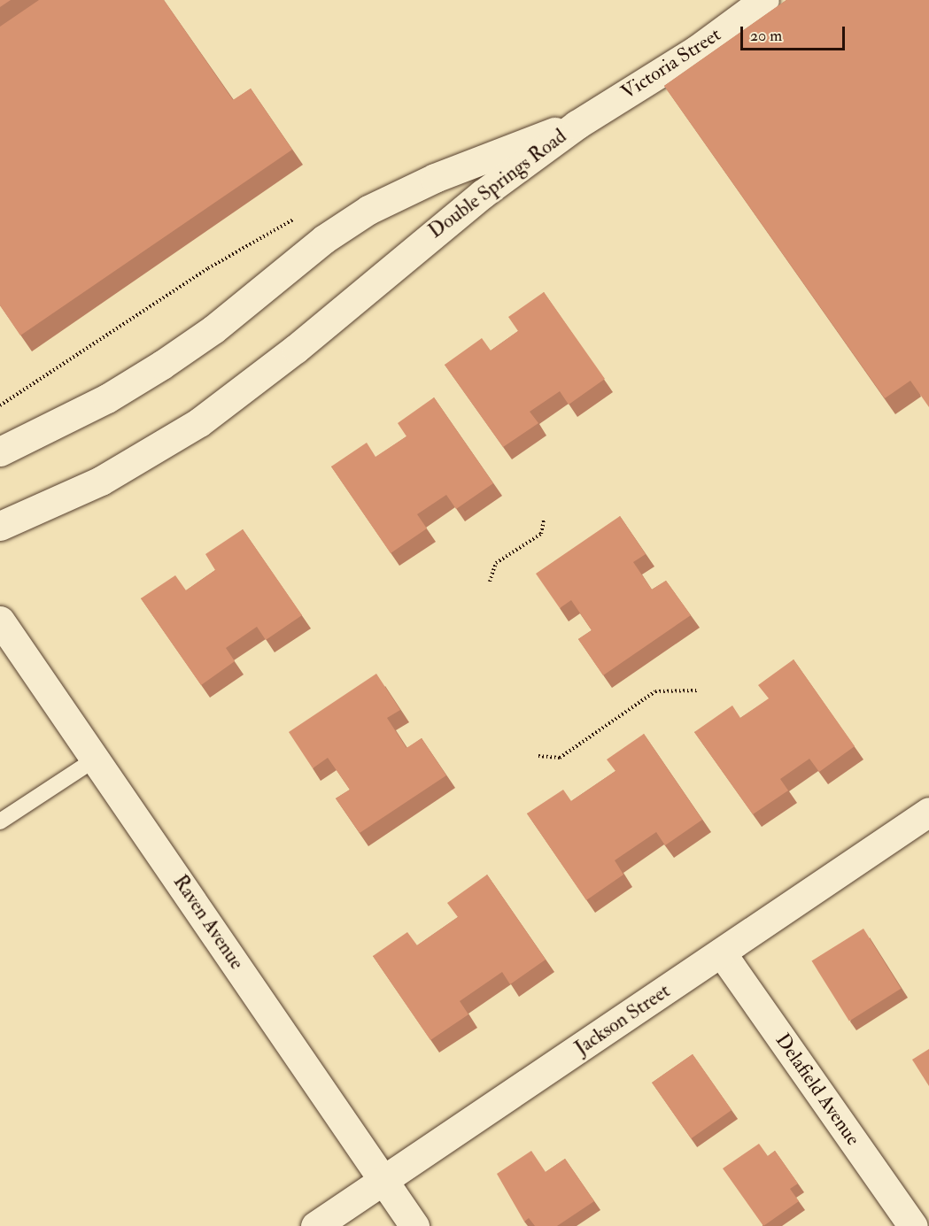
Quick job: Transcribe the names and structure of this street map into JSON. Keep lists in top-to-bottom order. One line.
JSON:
{"streets":{"street":["Victoria Street","Double Springs Road","Raven Avenue","Jackson Street","Delafield Avenue"]},"crossings":[["Victoria Street","Double Springs Road"],["Raven Avenue","Jackson Street"],["Jackson Street","Delafield Avenue"]],"scale_bar":"20 m"}
